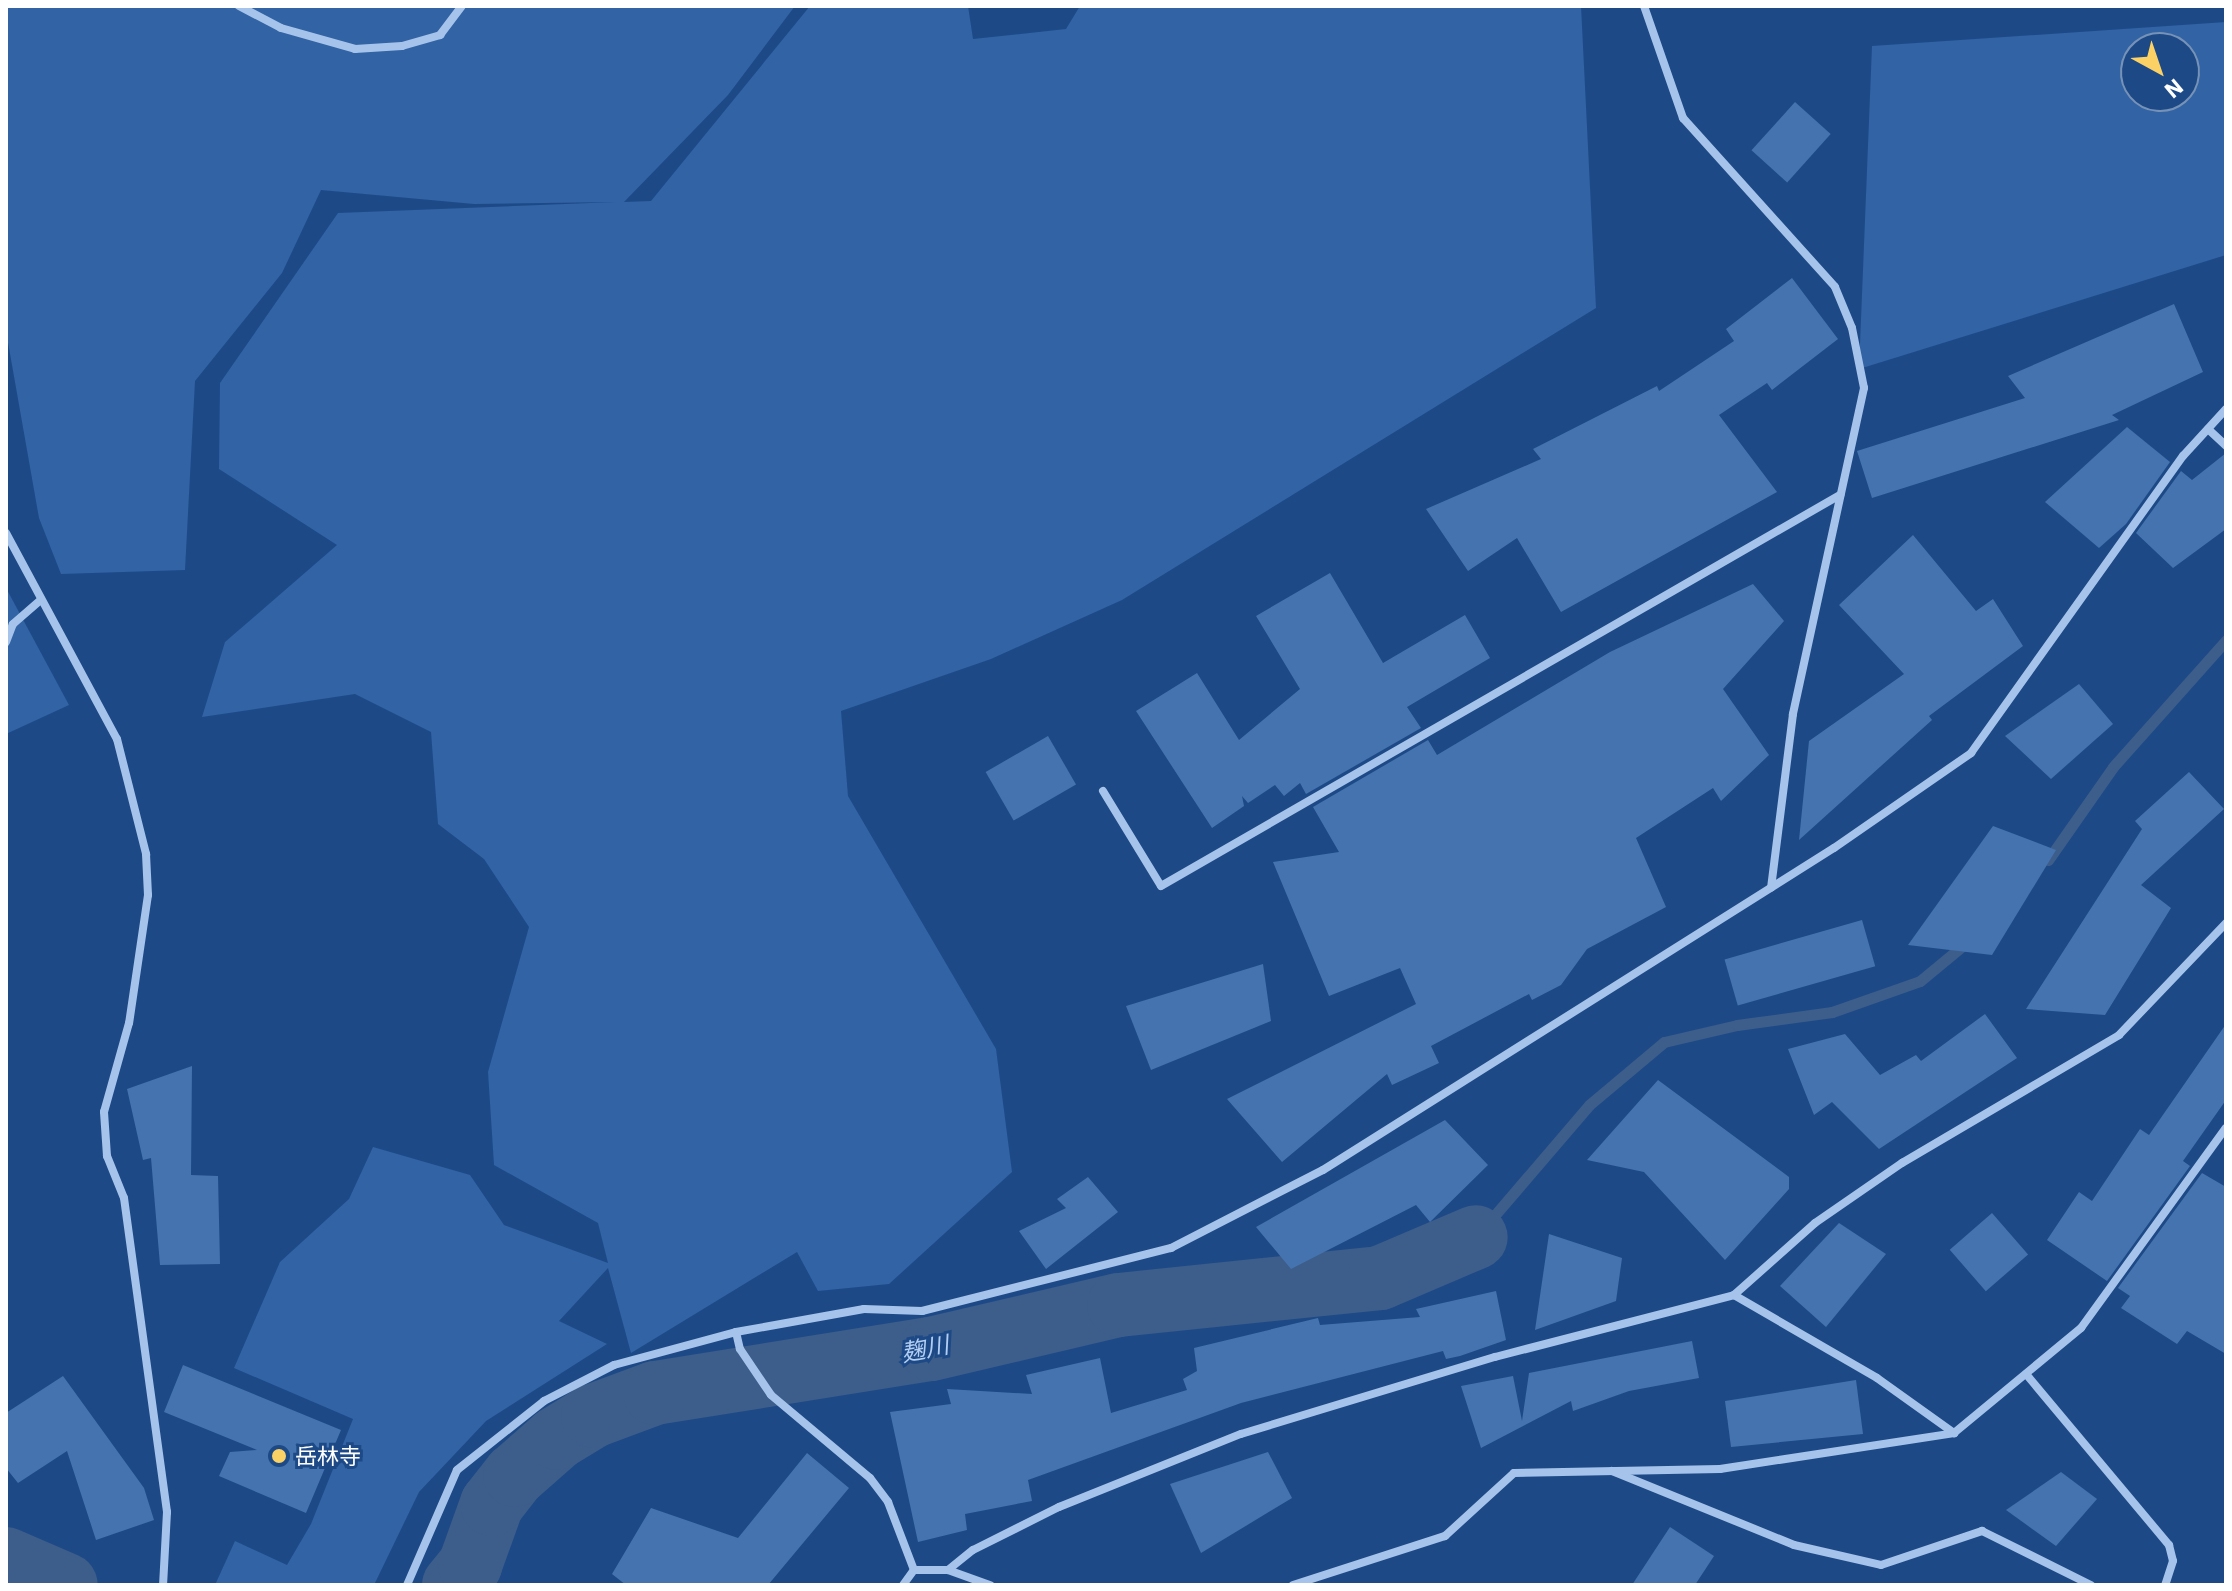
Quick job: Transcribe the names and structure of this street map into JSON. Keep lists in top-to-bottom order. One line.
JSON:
{"water":["麹川"],"places":["岳林寺"],"north":"bottom right"}
